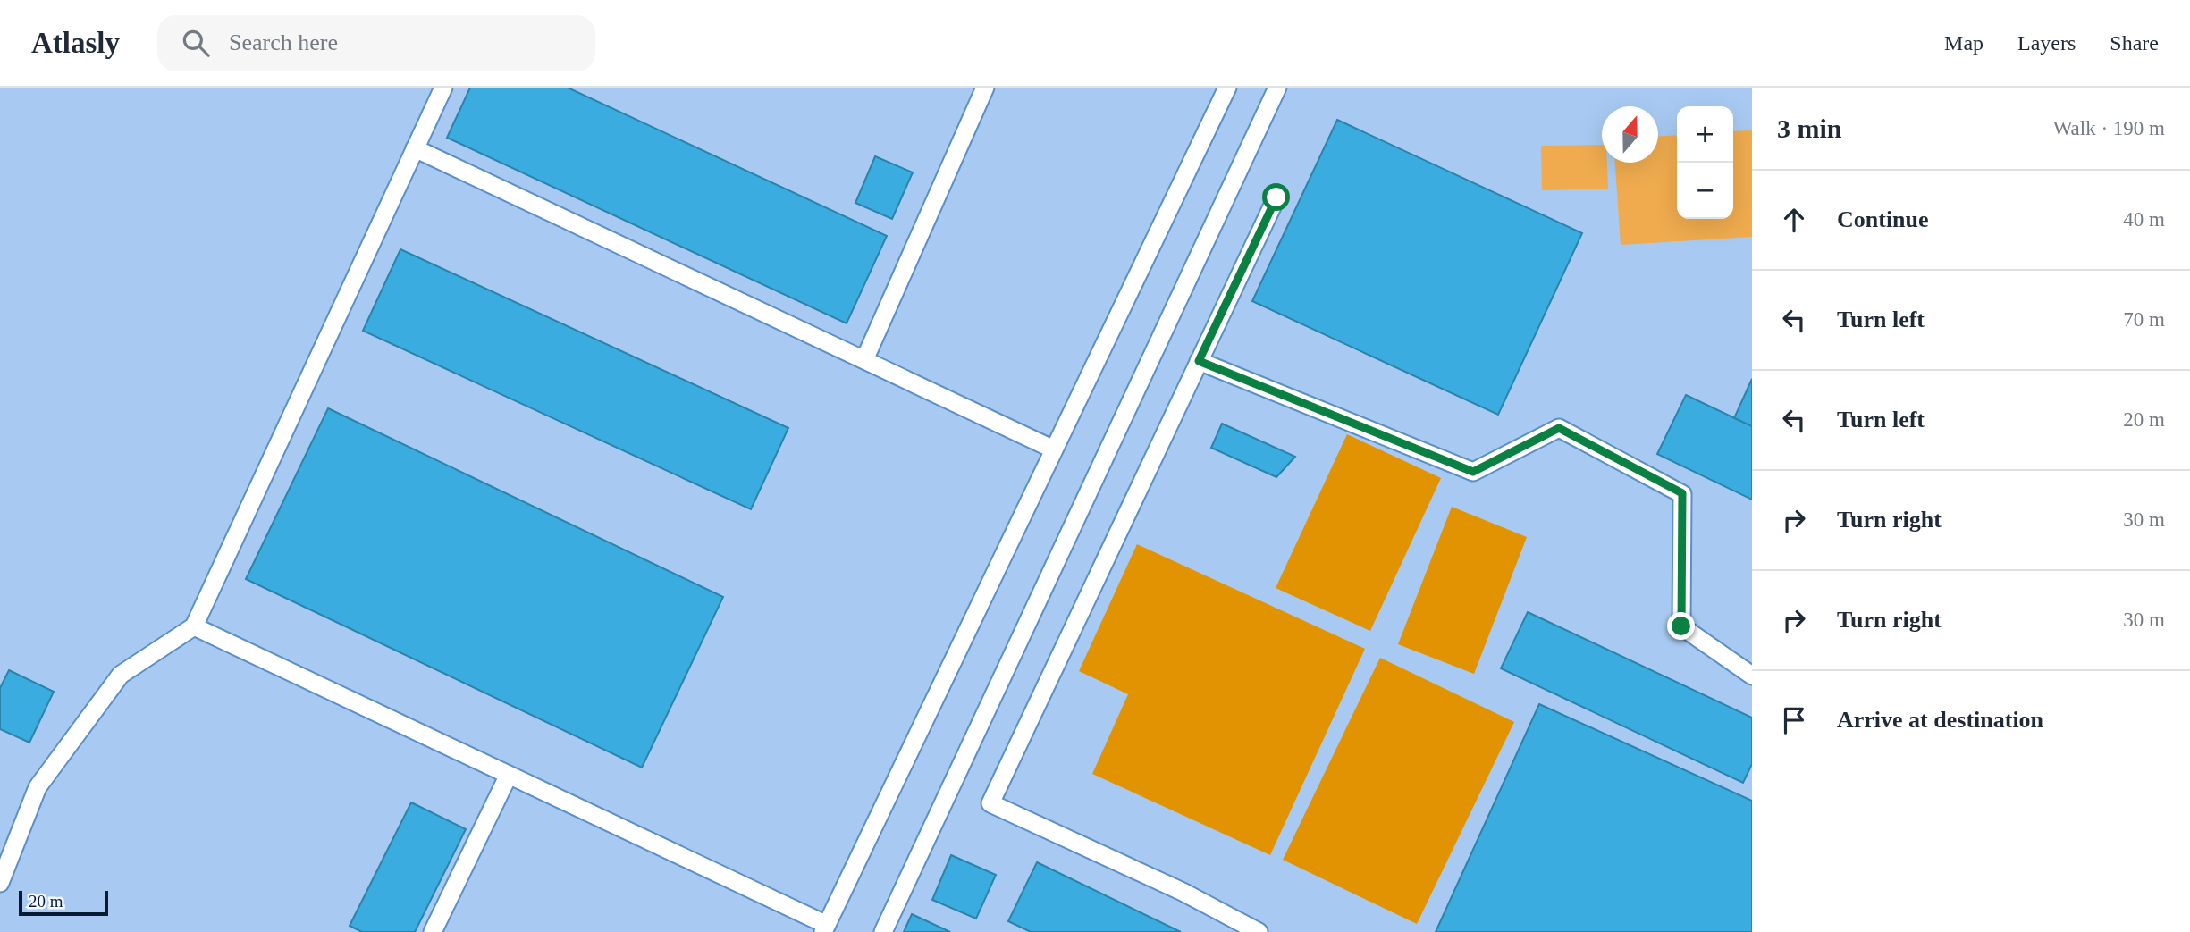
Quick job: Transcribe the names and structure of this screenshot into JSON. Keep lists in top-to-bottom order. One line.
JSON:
{"scale_bar":"20 m","north":"top","page":{"header":"Atlasly","search":"Search here","nav":["Map","Layers","Share"],"heading":["3 min","Walk · 190 m"],"map_buttons":["+","−"],"list":[["Continue","40 m"],["Turn left","70 m"],["Turn left","20 m"],["Turn right","30 m"],["Turn right","30 m"],"Arrive at destination"],"scale":"20 m"}}
